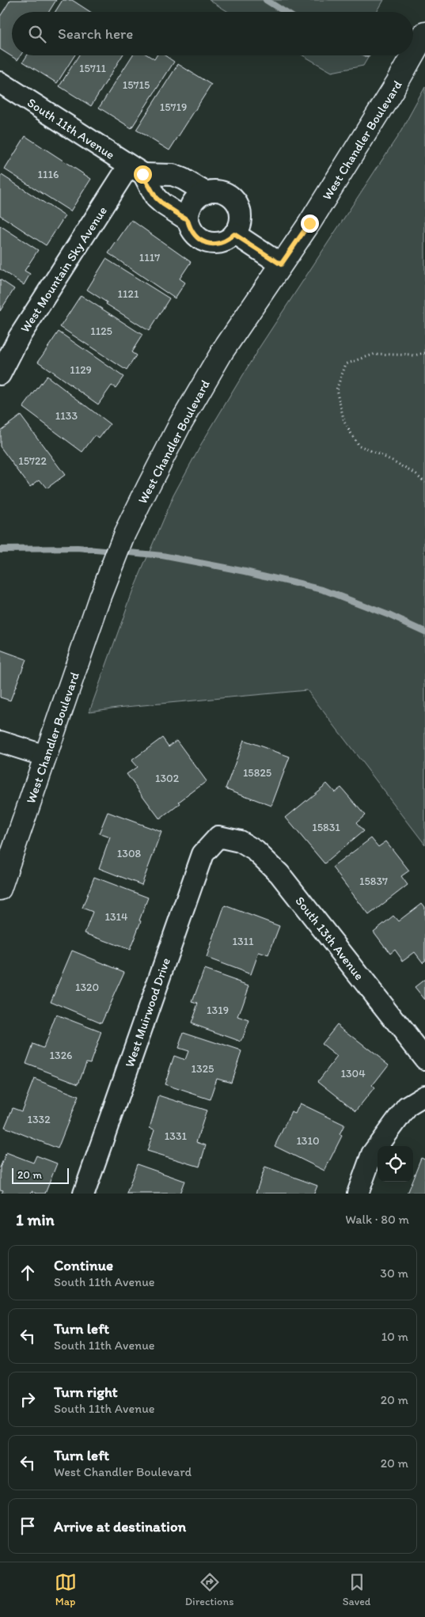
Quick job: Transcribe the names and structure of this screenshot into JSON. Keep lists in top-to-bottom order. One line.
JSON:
{"streets":{"main road":["West Chandler Boulevard"],"street":["South 11th Avenue","West Mountain Sky Avenue","South 13th Avenue","West Muirwood Drive"]},"crossings":[["South 11th Avenue","West Mountain Sky Avenue"],["South 13th Avenue","West Muirwood Drive"]],"house_numbers":["15711","15715","15719","1116","1117","1121","1125","1129","1133","15722","15825","1302","15831","1308","15837","1314","1311","1320","1319","1326","1325","1304","1332","1331","1310"],"scale_bar":"20 m","page":{"search":"Search here","scale":"20 m","heading":["1 min","Walk · 80 m"],"list":[["Continue","South 11th Avenue","30 m"],["Turn left","South 11th Avenue","10 m"],["Turn right","South 11th Avenue","20 m"],["Turn left","West Chandler Boulevard","20 m"],"Arrive at destination"],"nav":["Map","Directions","Saved"]}}
